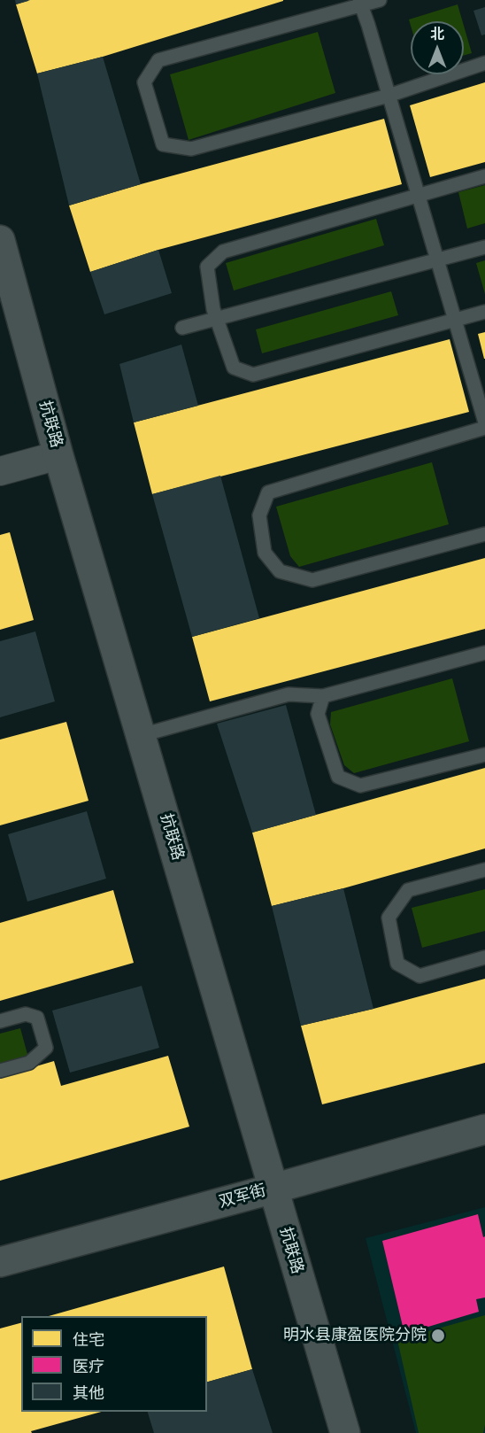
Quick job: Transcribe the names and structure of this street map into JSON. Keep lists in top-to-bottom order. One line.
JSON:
{"streets":{"street":["抗联路","双军街"]},"crossings":[["抗联路","双军街"]],"places":["明水县康盈医院分院"],"legend":["住宅","医疗","其他"],"north":"top"}
